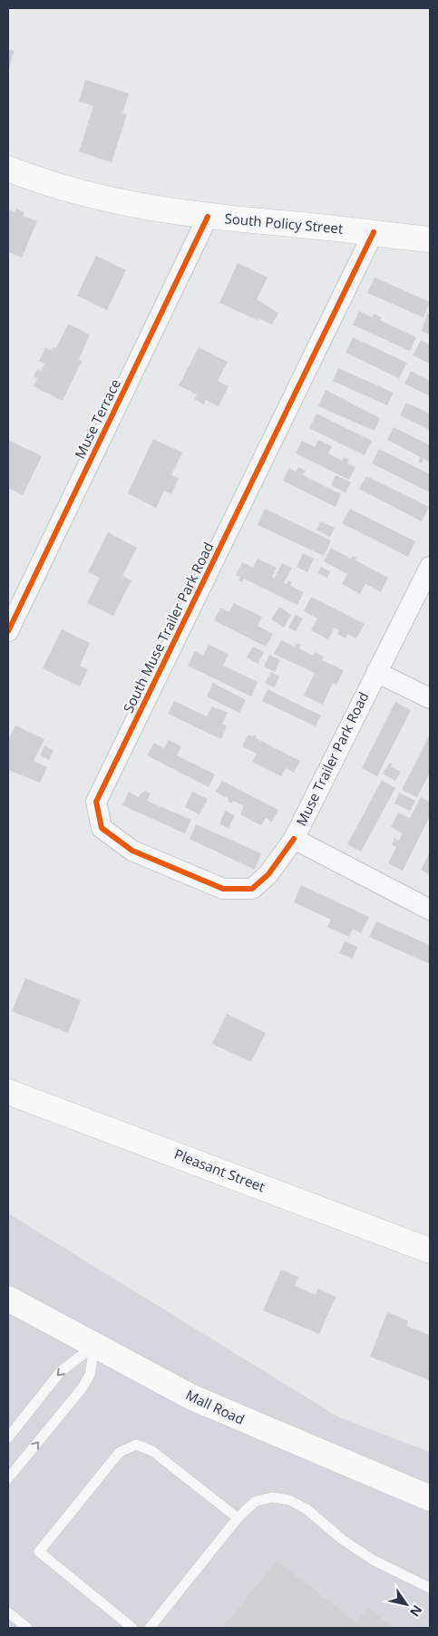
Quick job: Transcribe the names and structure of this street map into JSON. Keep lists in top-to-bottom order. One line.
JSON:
{"streets":{"main road":["South Policy Street","Pleasant Street","Mall Road"],"street":["Muse Terrace","South Muse Trailer Park Road","Muse Trailer Park Road"]},"crossings":[["South Policy Street","Muse Terrace"],["South Policy Street","South Muse Trailer Park Road"],["South Muse Trailer Park Road","Muse Trailer Park Road"]],"north":"bottom right"}
